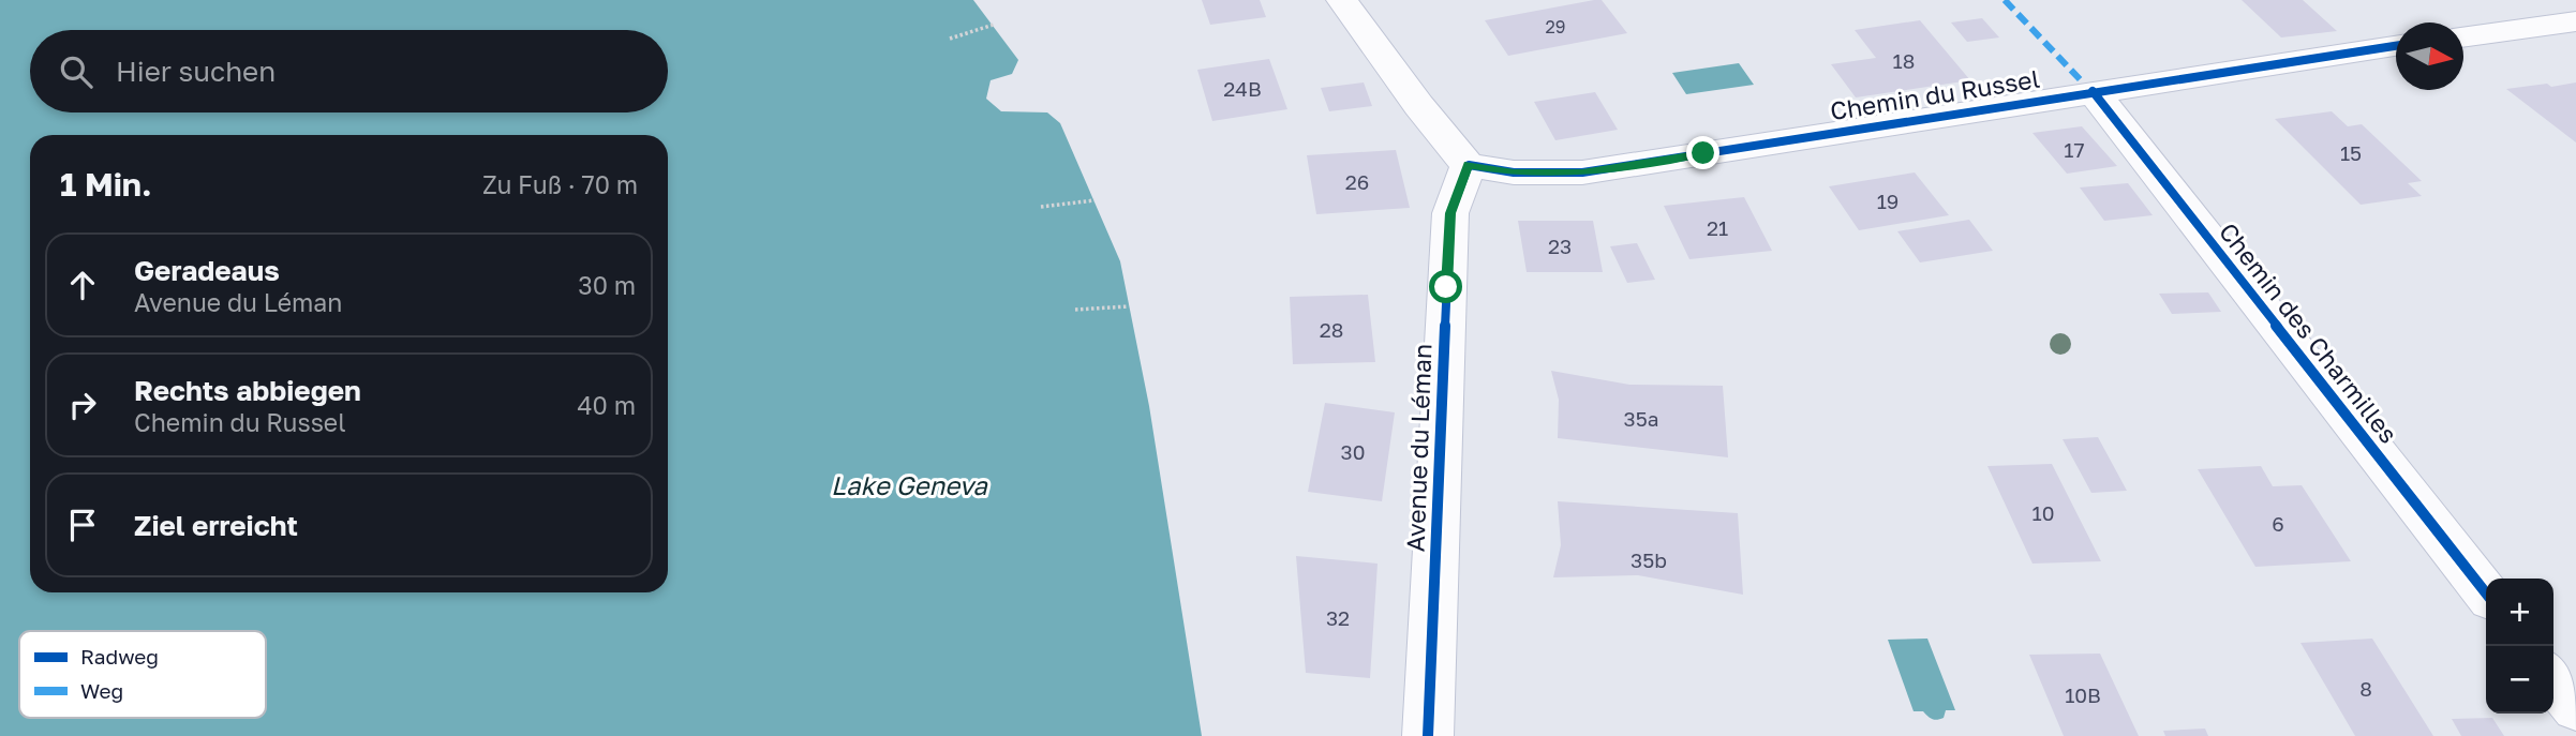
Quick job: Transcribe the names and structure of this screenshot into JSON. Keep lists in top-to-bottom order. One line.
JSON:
{"streets":{"street":["Chemin du Russel","Chemin des Charmilles","Avenue du Léman"]},"crossings":[["Chemin du Russel","Chemin des Charmilles"],["Chemin du Russel","Avenue du Léman"]],"water":["Lake Geneva"],"house_numbers":["29","18","24B","17","15","26","19","21","23","28","35a","30","10","6","35b","32","8","10B"],"legend":["Radweg","Weg"],"north":"right","page":{"search":"Hier suchen","heading":["1 Min.","Zu Fuß · 70 m"],"list":[["Geradeaus","Avenue du Léman","30 m"],["Rechts abbiegen","Chemin du Russel","40 m"],"Ziel erreicht"],"map_buttons":["+","−"]}}
